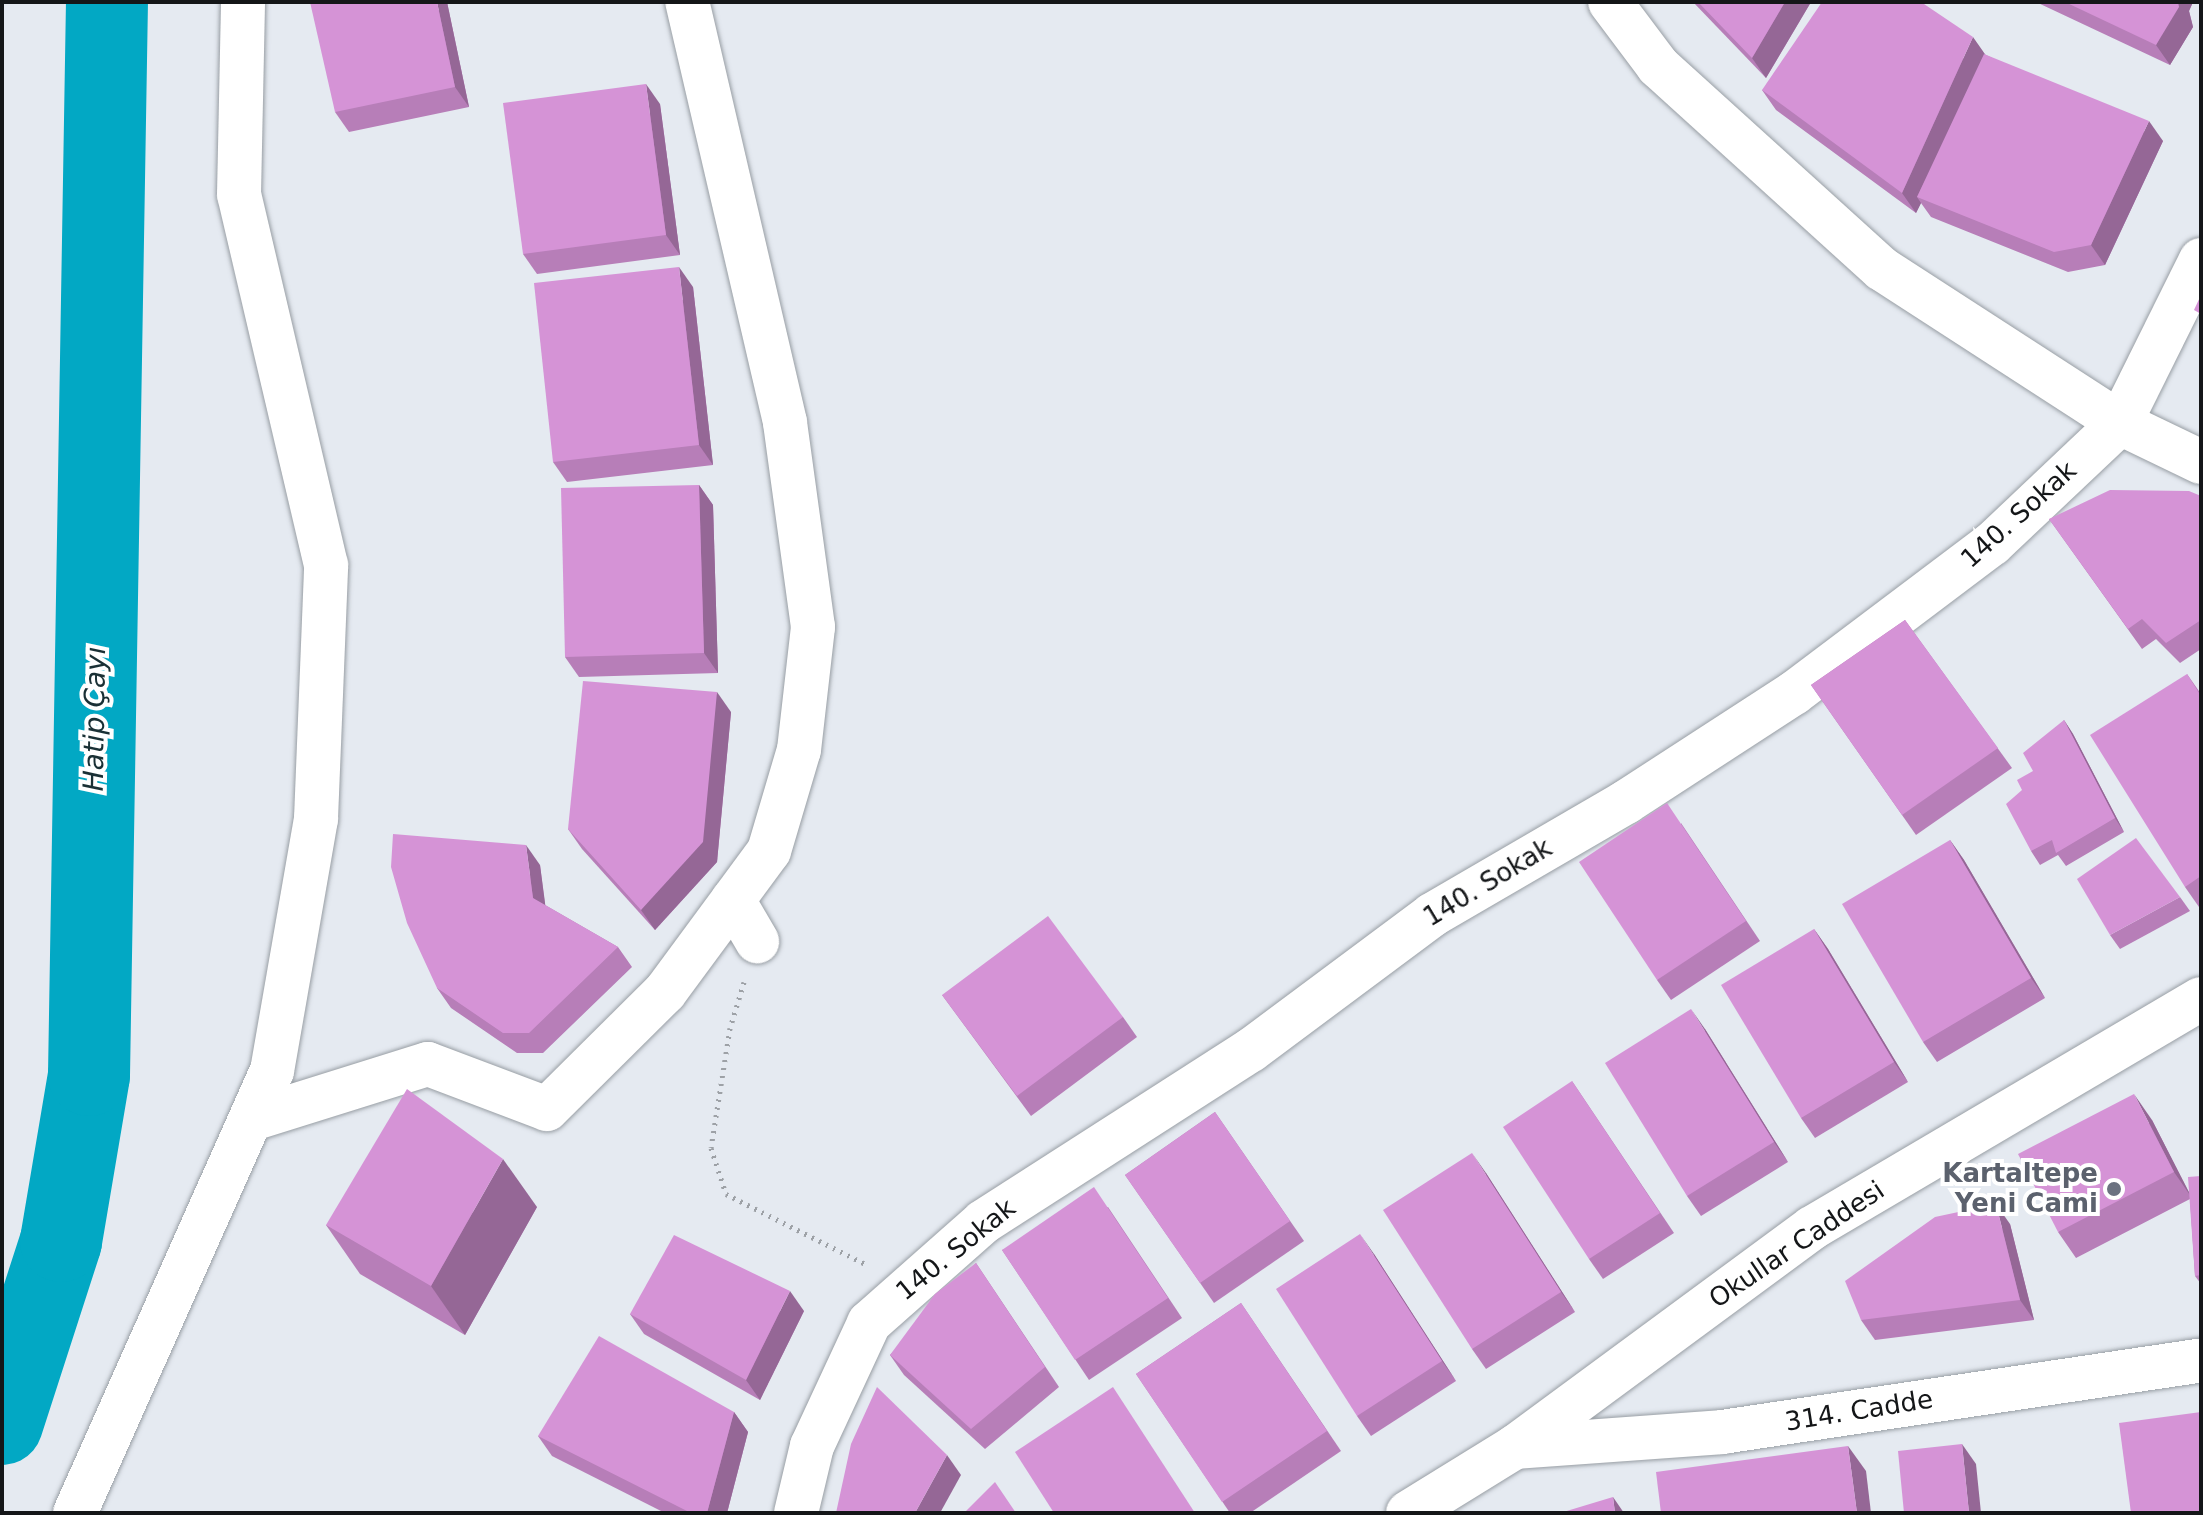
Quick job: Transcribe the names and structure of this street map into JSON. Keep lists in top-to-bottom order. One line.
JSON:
{"streets":{"street":["140. Sokak","Okullar Caddesi","314. Cadde"]},"crossings":[["Okullar Caddesi","314. Cadde"]],"water":["Hatip Çayı"],"places":["Kartaltepe Yeni Cami"]}
